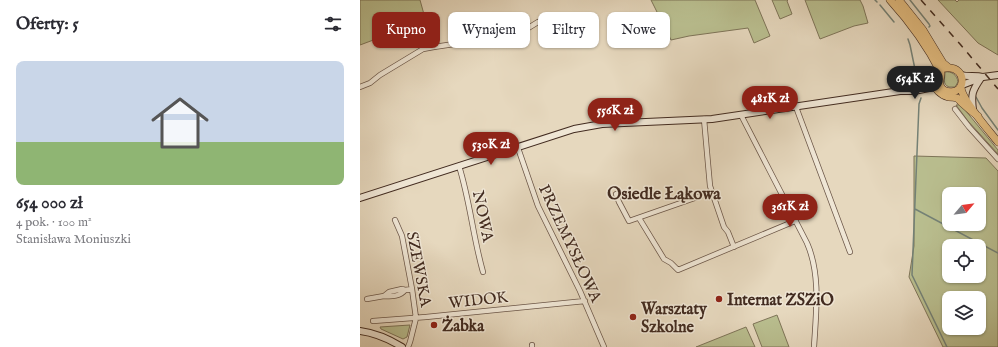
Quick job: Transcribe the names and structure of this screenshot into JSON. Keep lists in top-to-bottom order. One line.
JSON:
{"streets":{"street":["NOWA","PRZEMYSŁOWA","SZEWSKA","WIDOK"]},"crossings":[["PRZEMYSŁOWA","WIDOK"],["SZEWSKA","WIDOK"]],"districts":["Osiedle Łąkowa"],"places":["Internat ZSZiO","Warsztaty Szkolne","Żabka"],"north":"top right","page":{"heading":"Oferty: 5","chip":["Kupno","Wynajem","Filtry","Nowe"],"list":[{"name":"654 000 zł","note":"4 pok. · 100 m² · Stanisława Moniuszki"}],"price":["654K zł","481K zł","556K zł","530K zł","361K zł"]}}
